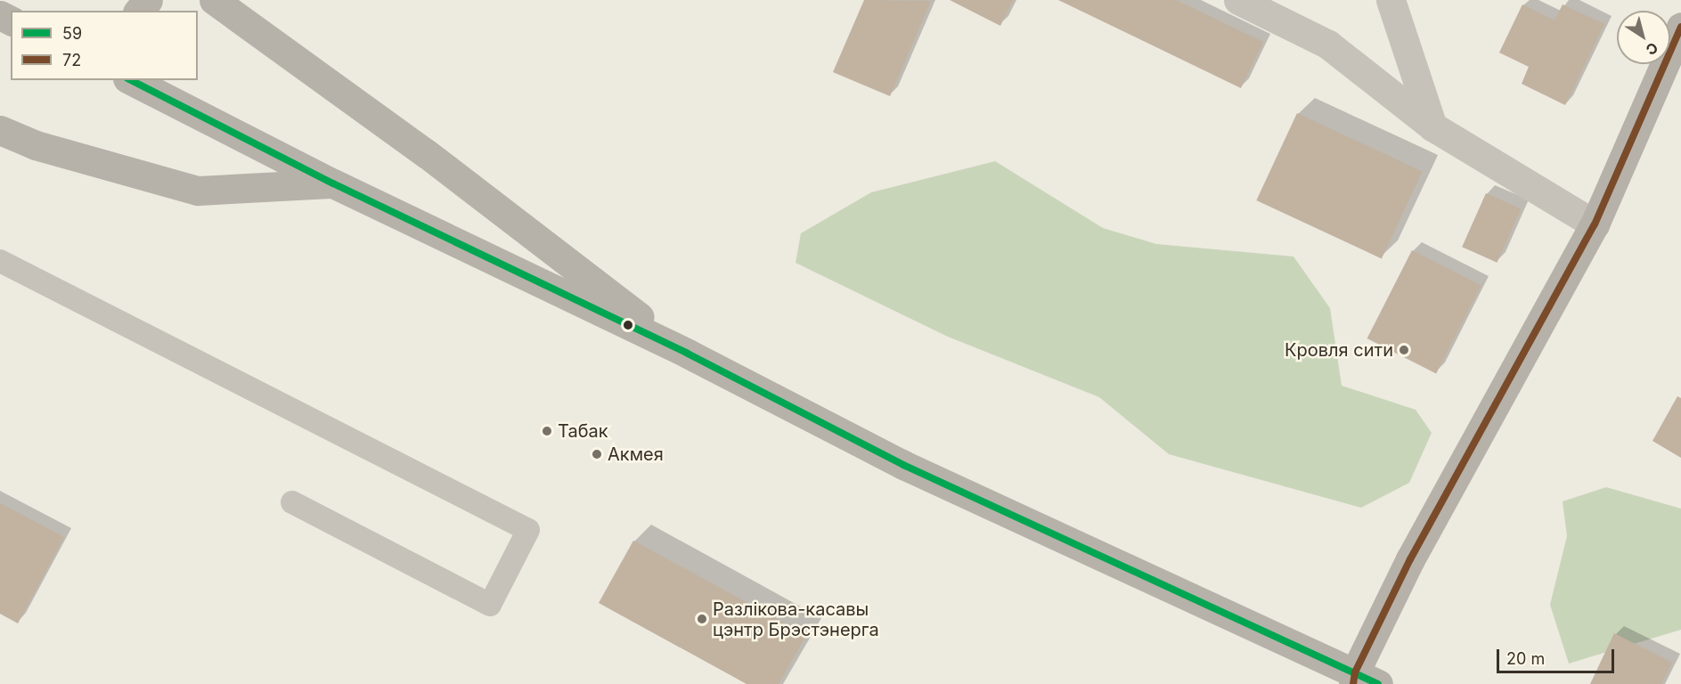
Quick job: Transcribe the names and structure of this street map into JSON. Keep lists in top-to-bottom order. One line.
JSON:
{"places":["Кровля сити","Табак","Акмея","Разлікова-касавы цэнтр Брэстэнерга"],"lines":["transit line 72","transit line 59"],"legend":["59","72"],"scale_bar":"20 m","north":"bottom right"}
